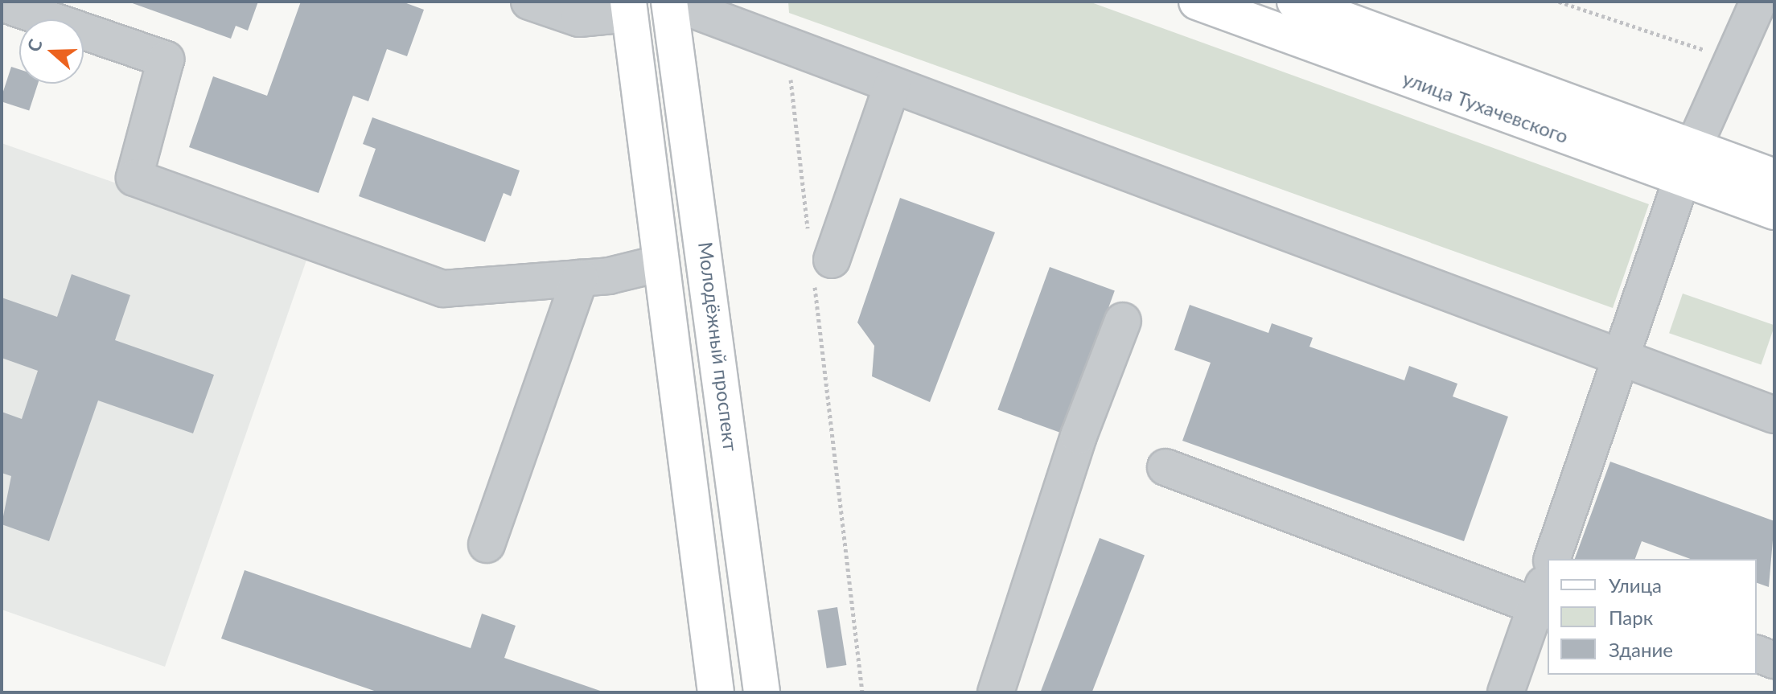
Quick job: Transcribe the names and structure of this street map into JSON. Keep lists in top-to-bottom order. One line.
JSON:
{"streets":{"main road":["улица Тухачевского","Молодёжный проспект"]},"legend":["Улица","Парк","Здание"],"north":"left"}
